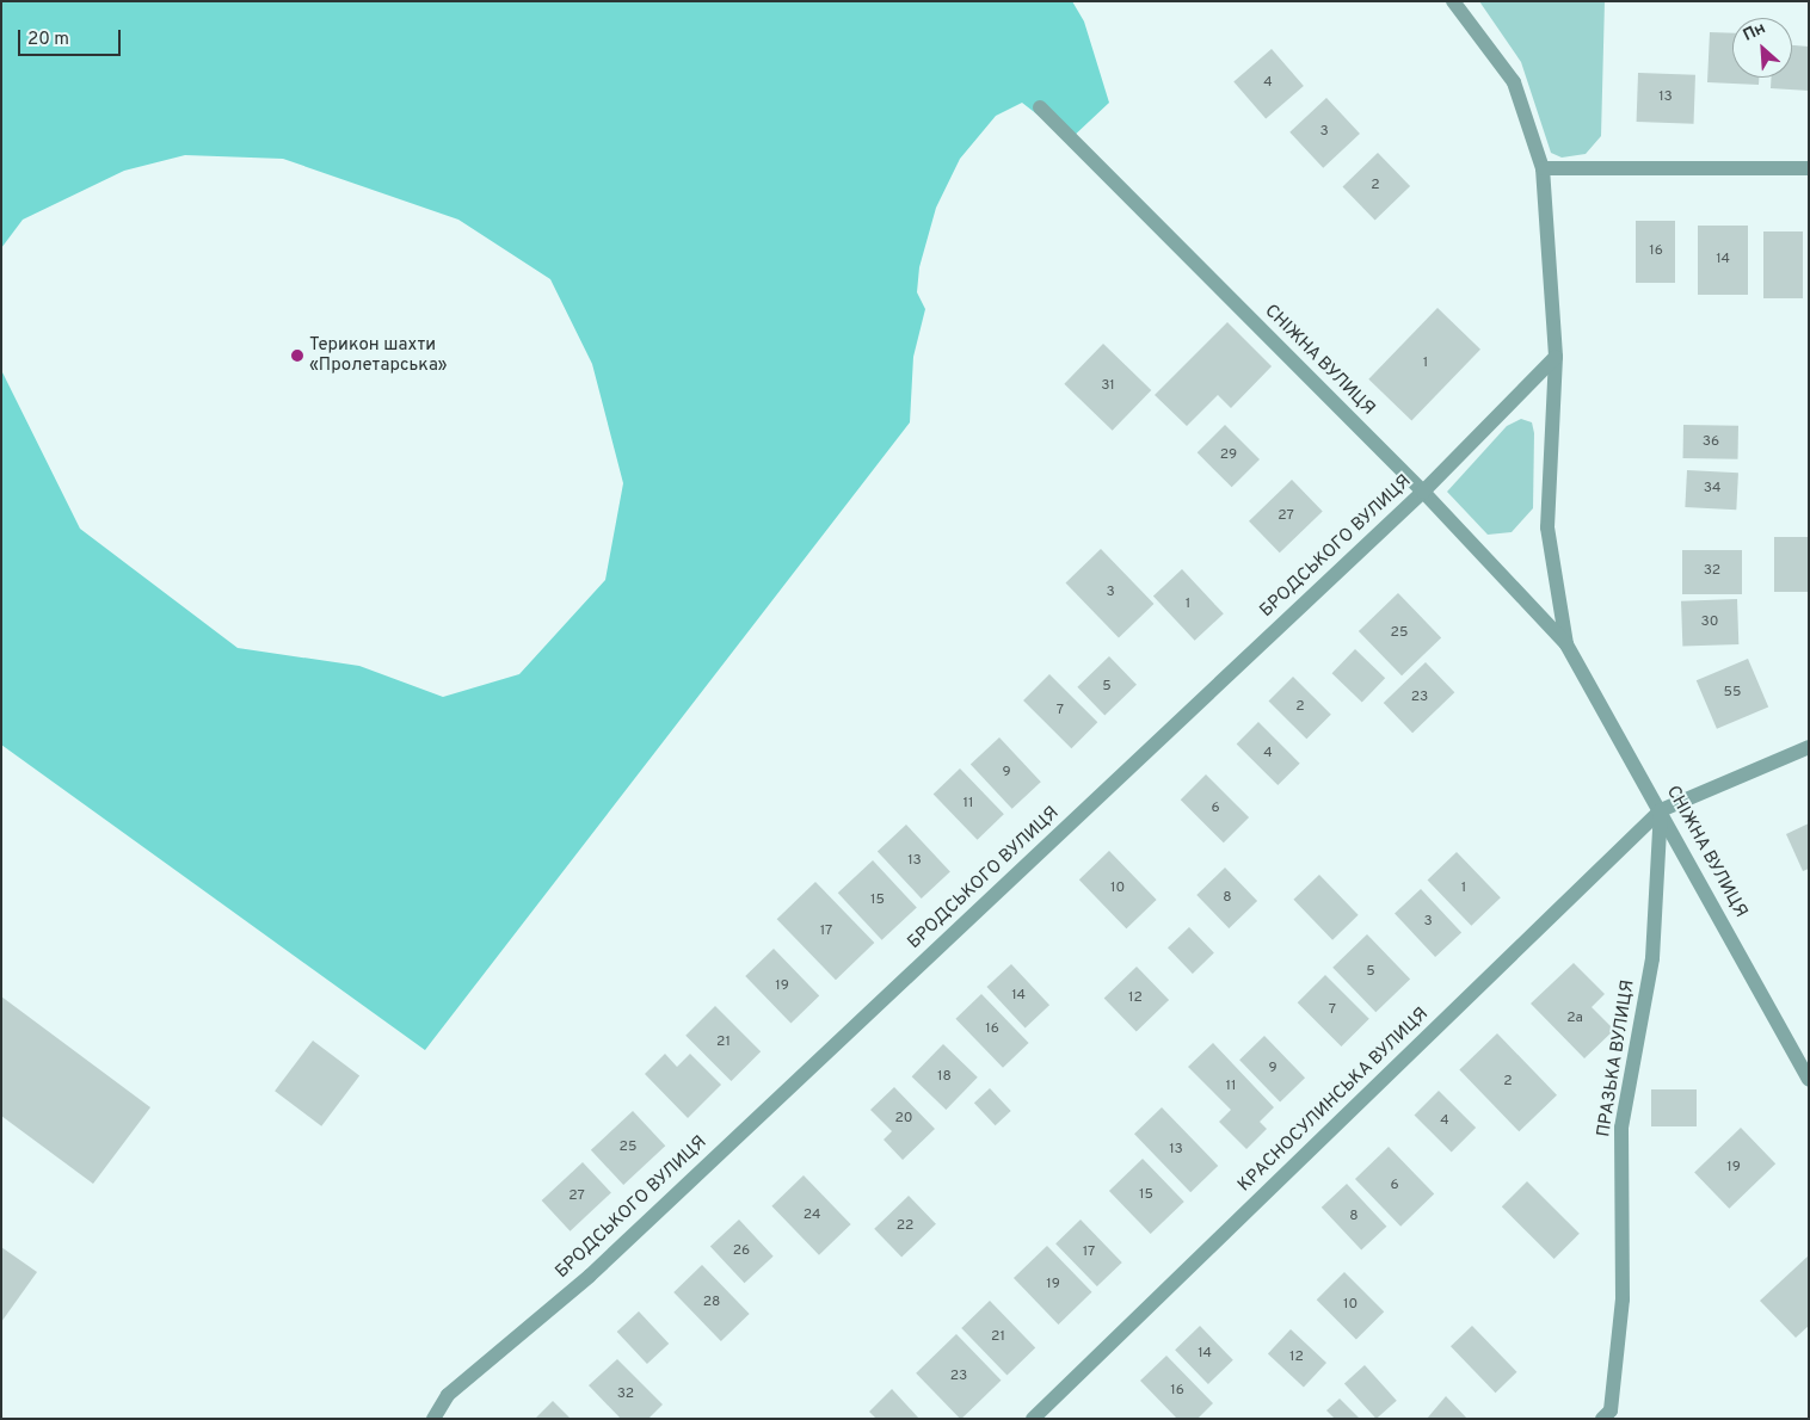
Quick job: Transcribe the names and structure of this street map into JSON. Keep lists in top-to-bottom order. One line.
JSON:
{"streets":{"street":["СНІЖНА ВУЛИЦЯ","БРОДСЬКОГО ВУЛИЦЯ","ПРАЗЬКА ВУЛИЦЯ","КРАСНОСУЛИНСЬКА ВУЛИЦЯ"]},"crossings":[["СНІЖНА ВУЛИЦЯ","БРОДСЬКОГО ВУЛИЦЯ"],["СНІЖНА ВУЛИЦЯ","ПРАЗЬКА ВУЛИЦЯ"],["СНІЖНА ВУЛИЦЯ","КРАСНОСУЛИНСЬКА ВУЛИЦЯ"],["ПРАЗЬКА ВУЛИЦЯ","КРАСНОСУЛИНСЬКА ВУЛИЦЯ"]],"places":["Терикон шахти «Пролетарська»"],"house_numbers":["4","13","3","2","16","14","1","31","36","29","34","27","32","3","1","30","25","5","55","23","2","7","4","9","11","6","13","10","1","8","15","3","17","5","19","14","12","7","2а","16","21","9","18","2","11","20","4","25","13","19","6","15","27","24","8","22","26","17","19","28","10","21","14","12","23","16","32"],"scale_bar":"20 m","north":"top left"}
